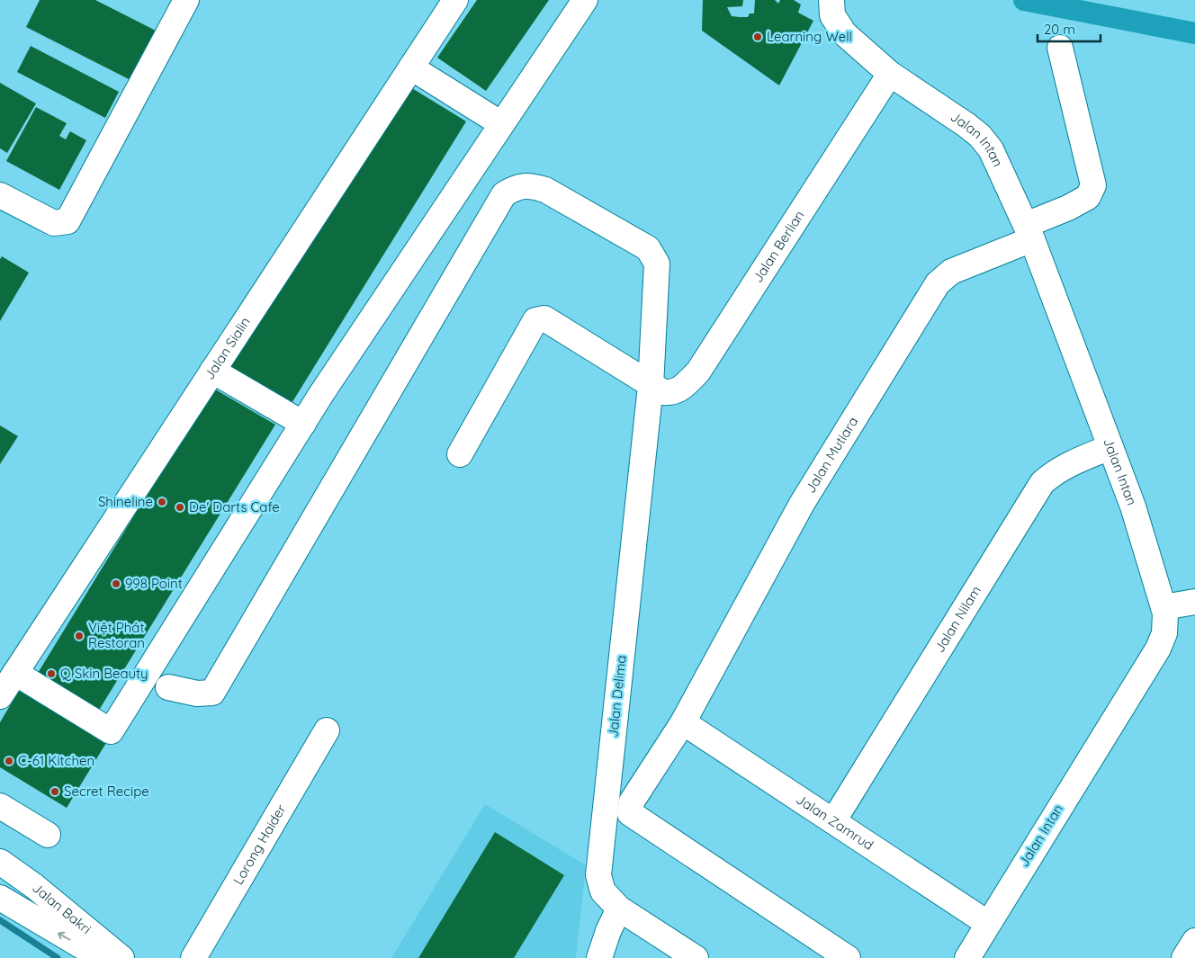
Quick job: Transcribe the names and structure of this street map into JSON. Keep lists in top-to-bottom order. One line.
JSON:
{"streets":{"street":["Jalan Intan","Jalan Berlian","Jalan Sialin","Jalan Mutiara","Jalan Nilam","Jalan Delima","Jalan Zamrud","Lorong Haider","Jalan Bakri"]},"crossings":[["Jalan Intan","Jalan Berlian"],["Jalan Intan","Jalan Mutiara"],["Jalan Intan","Jalan Nilam"],["Jalan Intan","Jalan Zamrud"],["Jalan Berlian","Jalan Delima"],["Jalan Mutiara","Jalan Zamrud"],["Jalan Nilam","Jalan Zamrud"]],"places":["Learning Well","Shineline","De' Darts Cafe","998 Point","Việt Phát Restoran","Q Skin Beauty","C-61 Kitchen","Secret Recipe"],"scale_bar":"20 m"}
